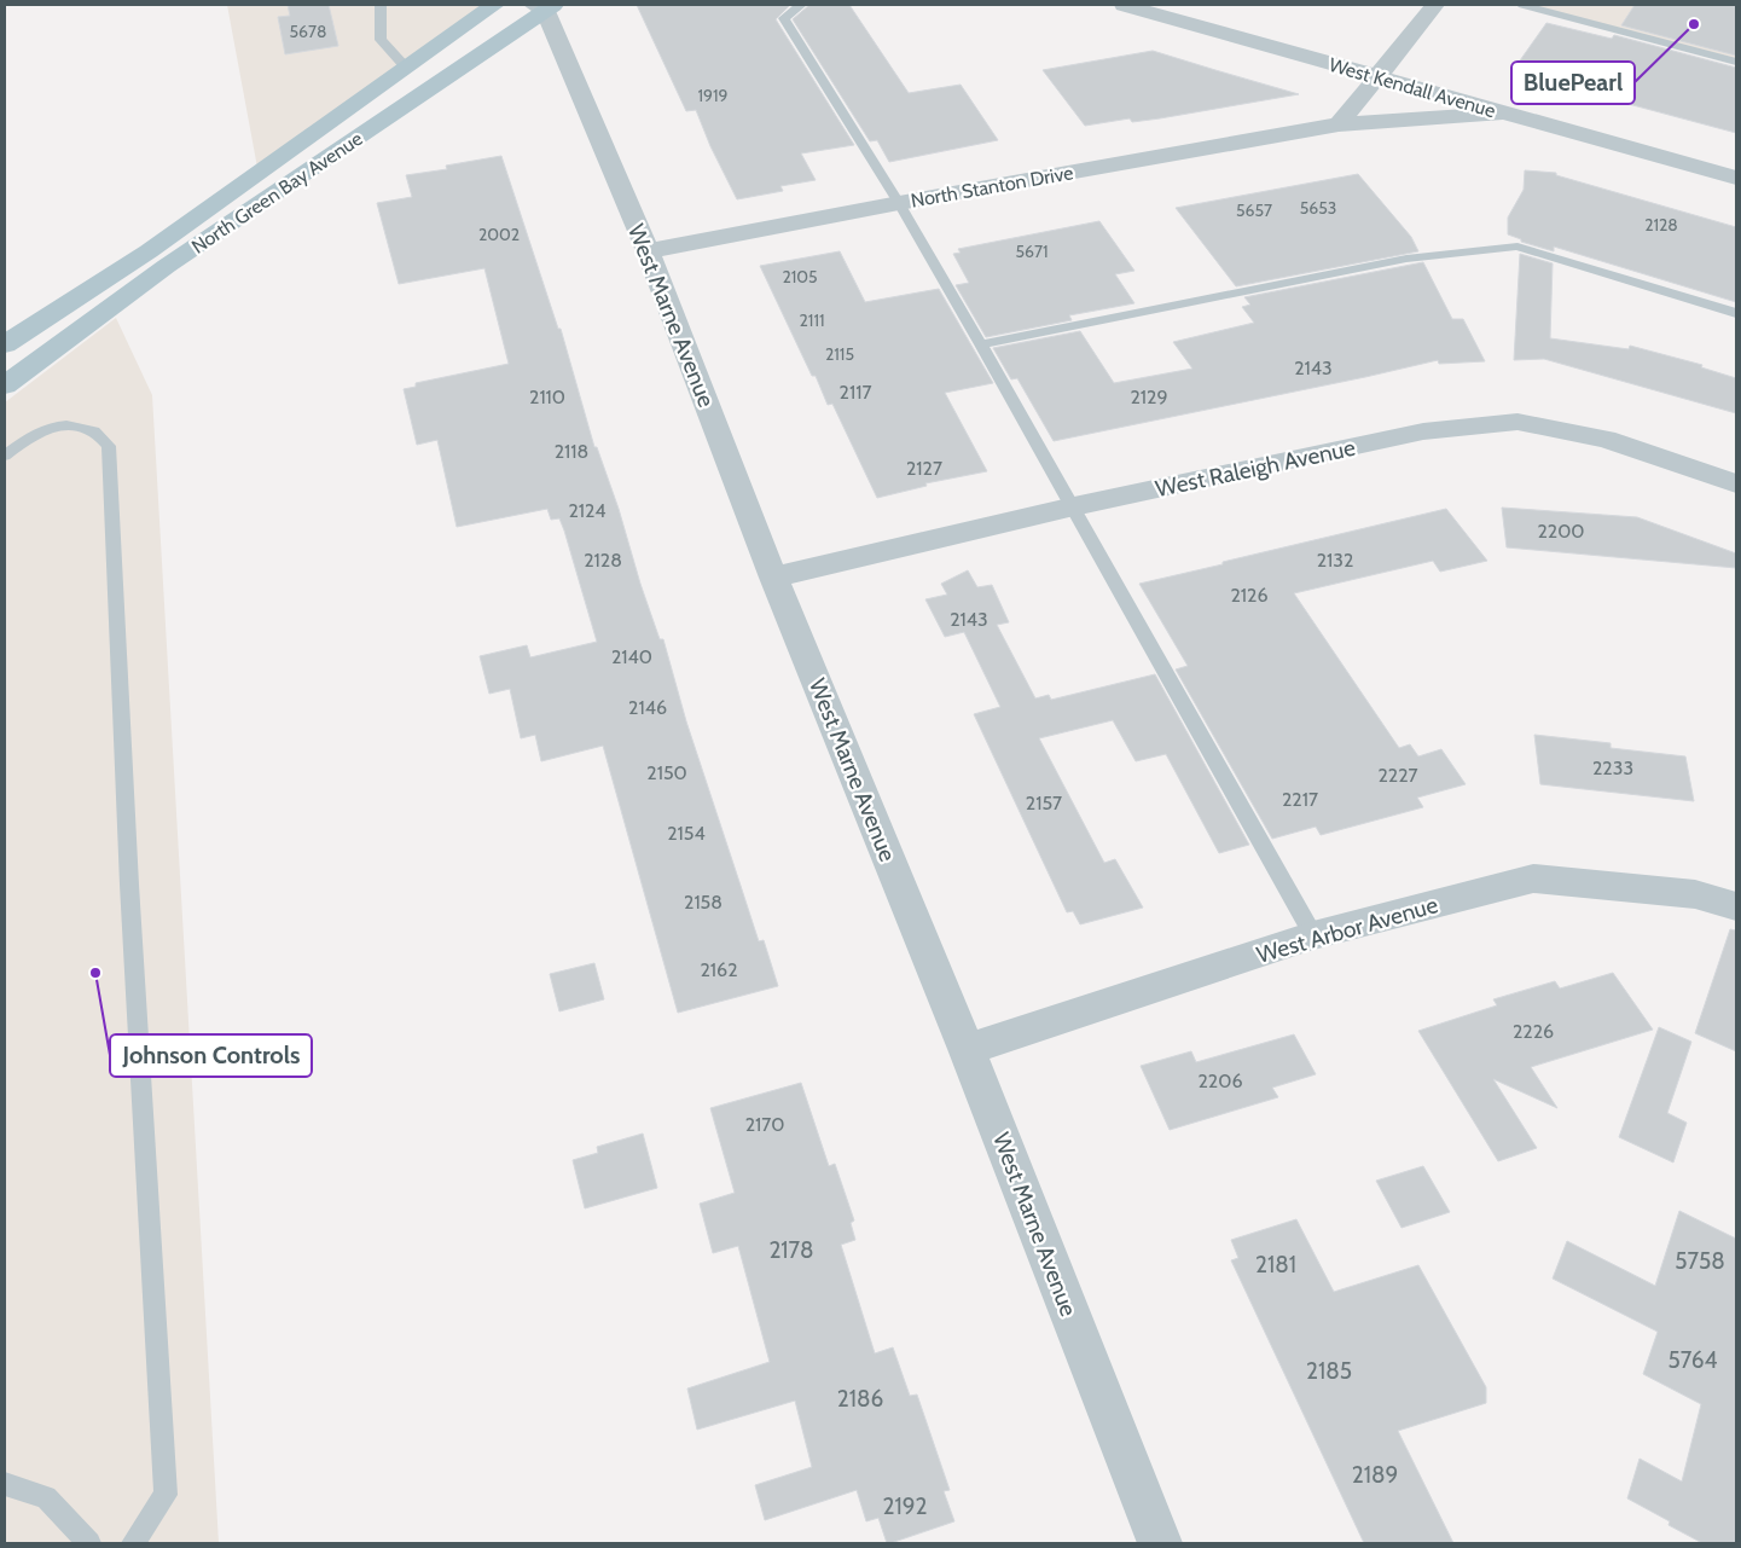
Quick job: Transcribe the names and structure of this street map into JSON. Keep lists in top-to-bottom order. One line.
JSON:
{"streets":{"main road":["North Green Bay Avenue"],"street":["West Kendall Avenue","North Stanton Drive","West Marne Avenue","West Raleigh Avenue","West Arbor Avenue"]},"crossings":[["West Kendall Avenue","North Stanton Drive"],["North Stanton Drive","West Marne Avenue"],["North Green Bay Avenue","West Marne Avenue"],["West Marne Avenue","West Raleigh Avenue"],["West Marne Avenue","West Arbor Avenue"]],"places":["BluePearl","Johnson Controls"],"house_numbers":["5678","1919","5653","5657","2128","2002","5671","2105","2111","2115","2143","2117","2110","2129","2118","2127","2124","2200","2128","2132","2126","2143","2140","2146","2233","2150","2227","2217","2157","2154","2158","2162","2226","2206","2170","2178","5758","2181","5764","2185","2186","2189","2192"]}
